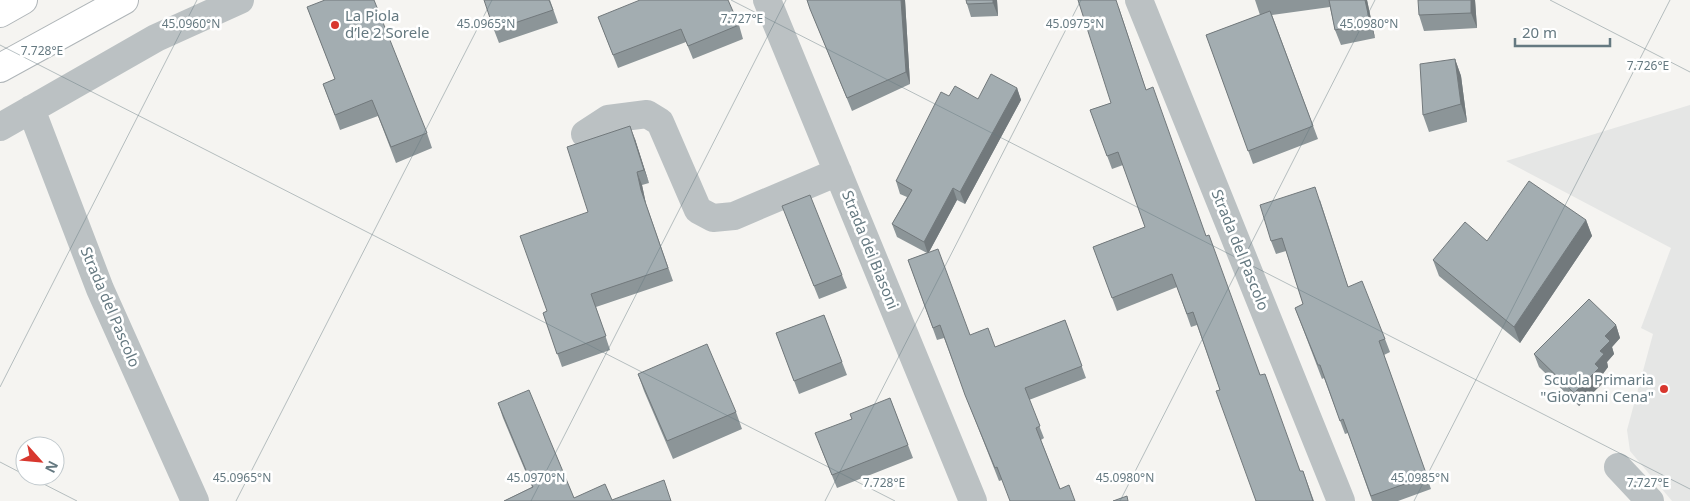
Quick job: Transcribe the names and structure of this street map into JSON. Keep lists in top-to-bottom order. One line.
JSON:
{"streets":{"street":["Strada dei Biasoni","Strada del Pascolo"]},"places":["La Piola d’le 2 Sorele","Scuola Primaria \"Giovanni Cena\""],"scale_bar":"20 m","north":"bottom right","coordinates":["7.727°E","45.0960°N","45.0965°N","45.0975°N","45.0980°N","7.728°E","7.726°E","45.0970°N","45.0985°N"]}
